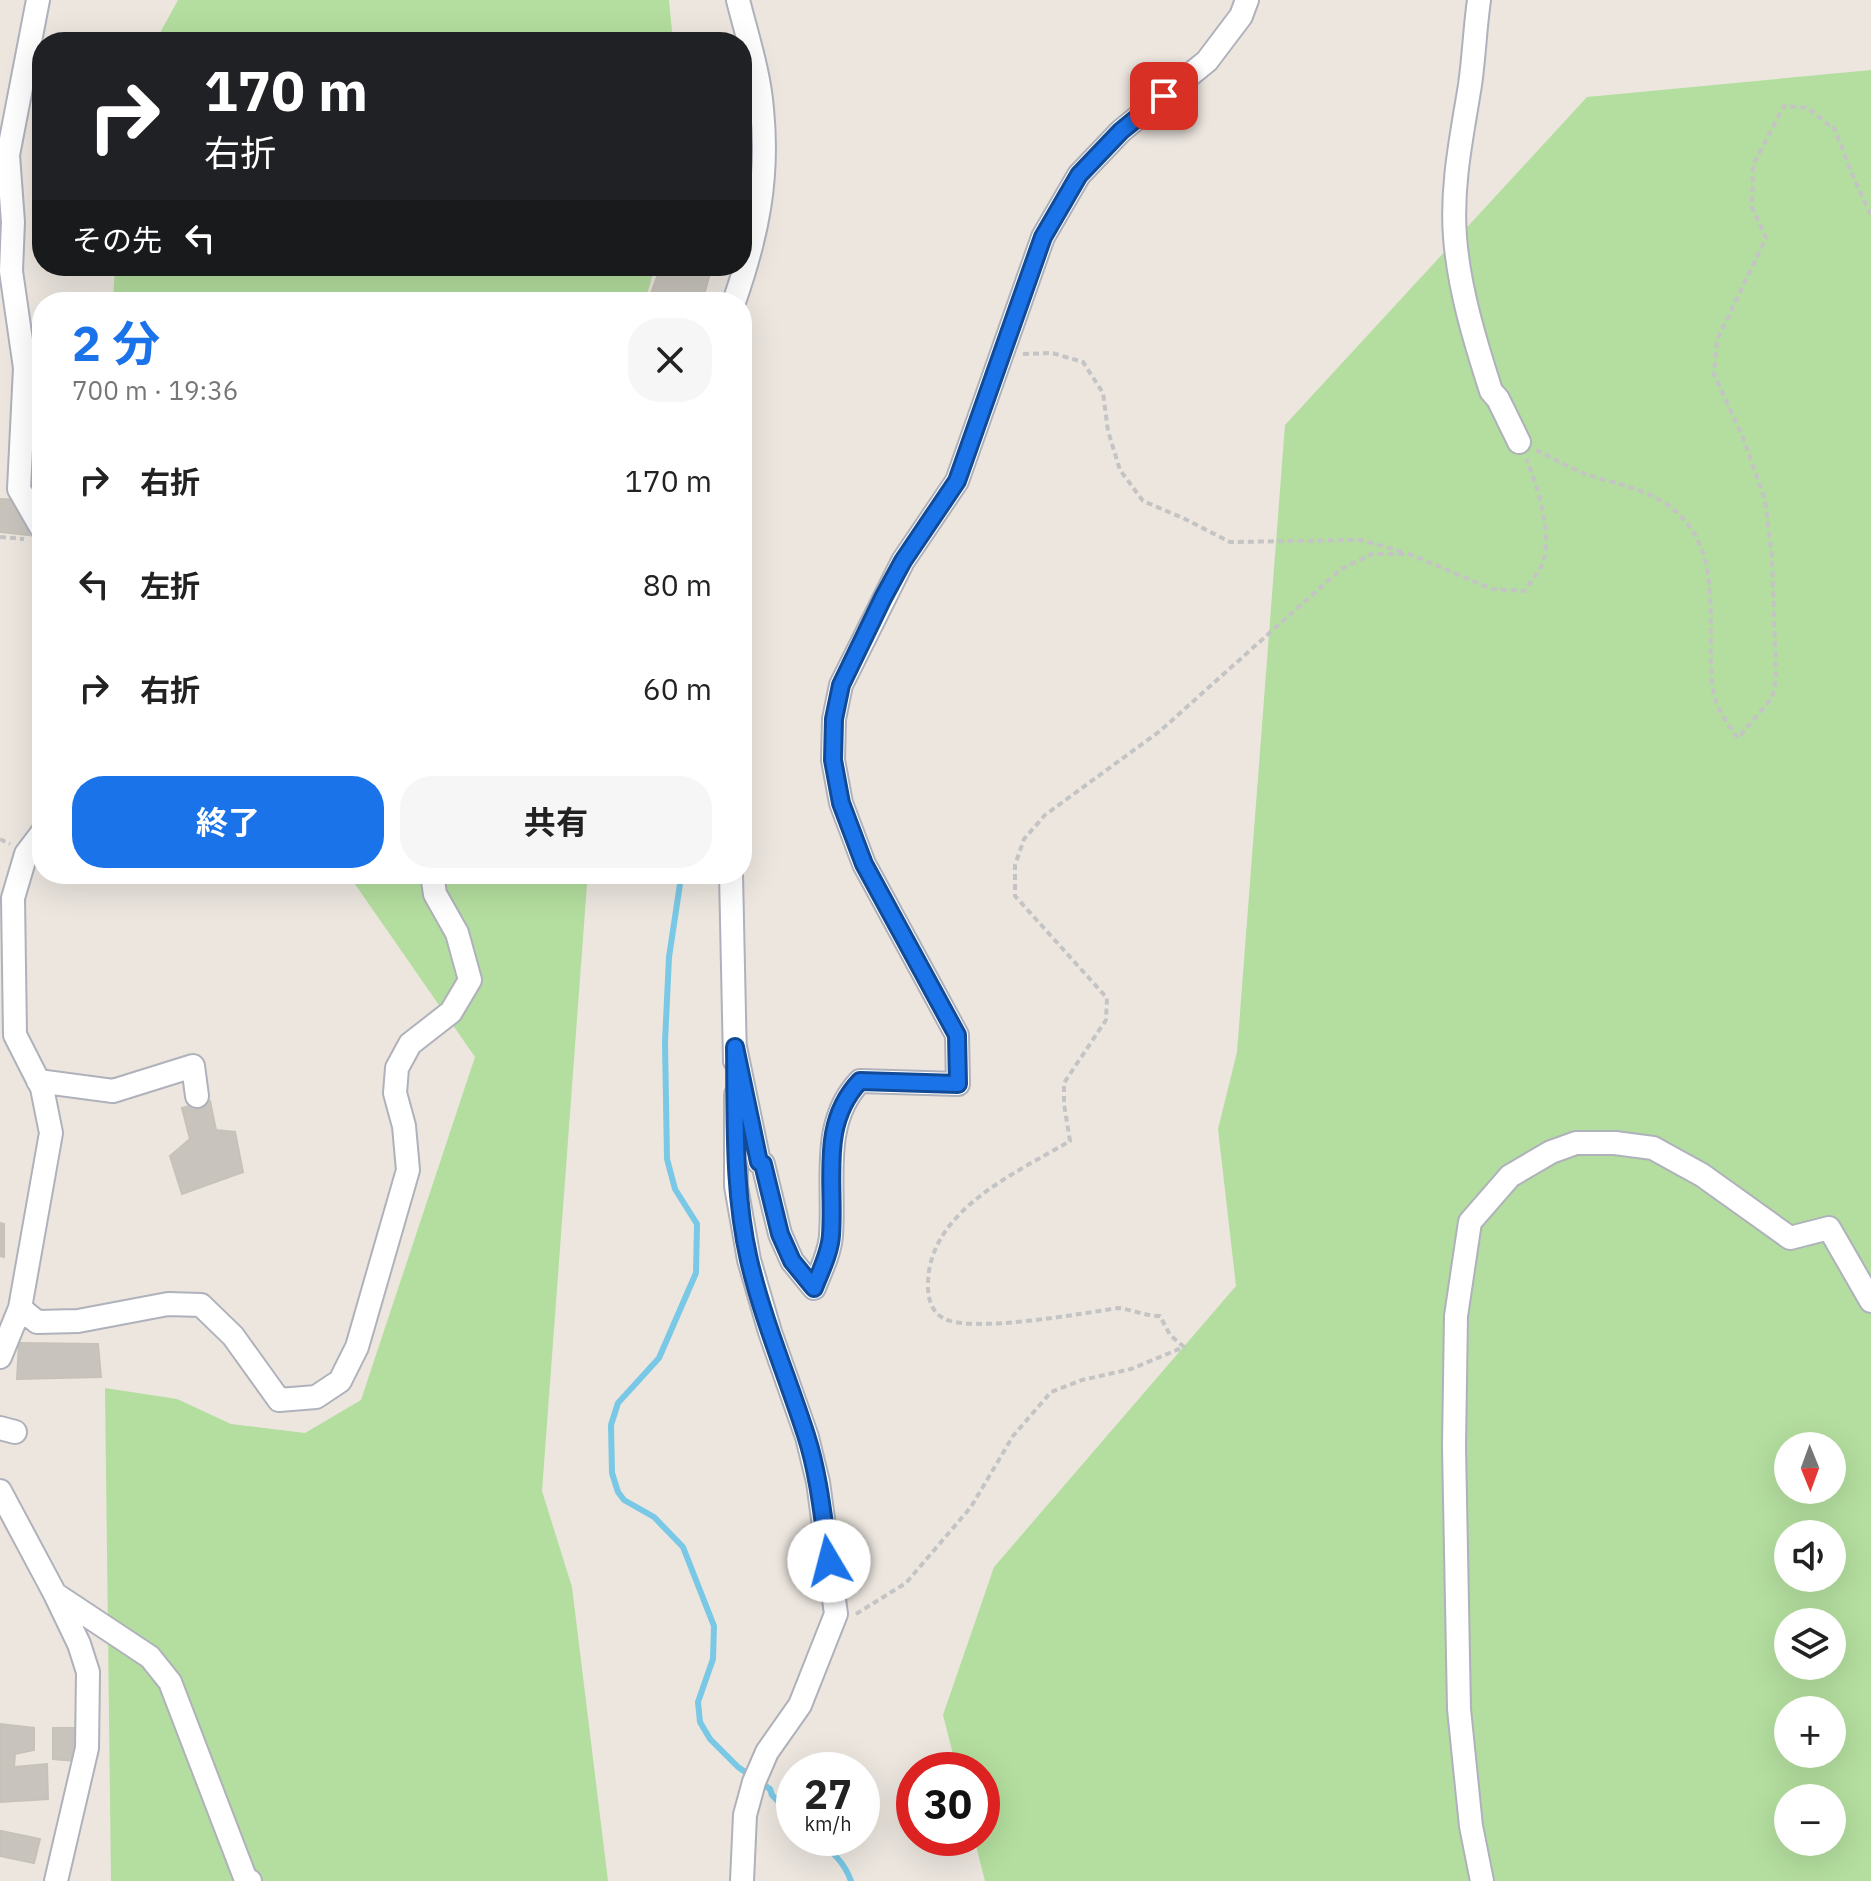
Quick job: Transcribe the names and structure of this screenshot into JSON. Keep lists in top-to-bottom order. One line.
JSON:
{"north":"bottom","page":{"turn":["170 m","右折"],"then":"その先","heading":["2 分","700 m · 19:36"],"list":[{"name":"右折","value":"170 m"},{"name":"左折","value":"80 m"},{"name":"右折","value":"60 m"}],"buttons":["終了","共有"],"map_buttons":["+","−"],"speed":"27 km/h","limit":"30"}}
